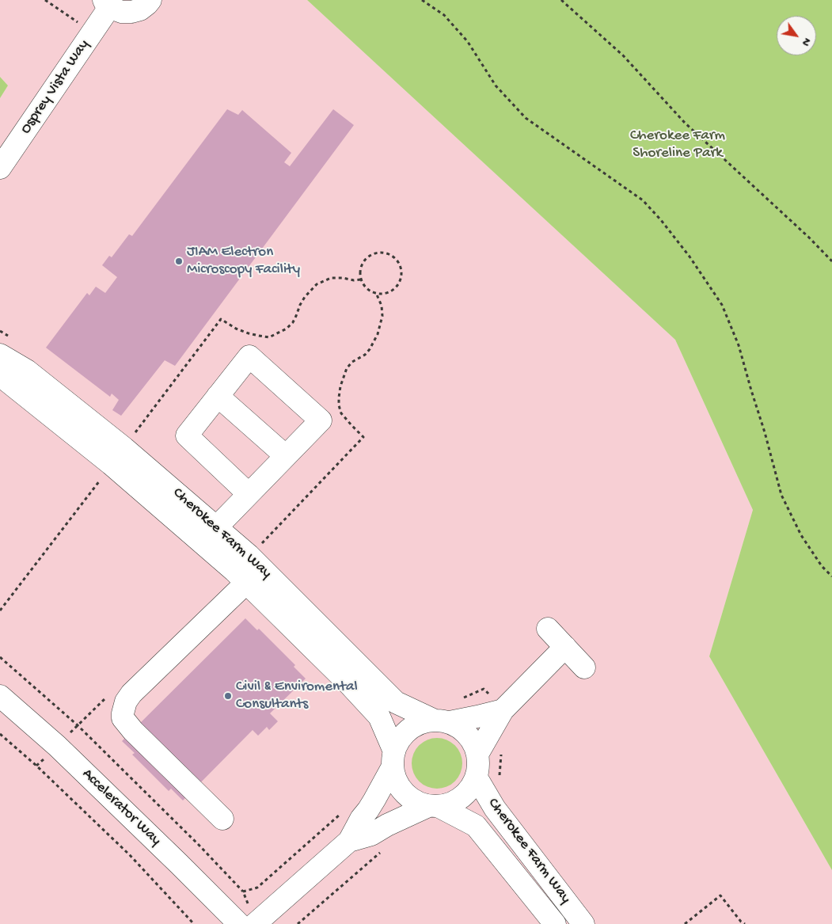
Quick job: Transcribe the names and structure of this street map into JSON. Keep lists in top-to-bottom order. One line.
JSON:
{"streets":{"street":["Osprey Vista Way","Cherokee Farm Way","Accelerator Way"]},"parks":["Cherokee Farm Shoreline Park"],"places":["JIAM Electron Microscopy Facility","Civil & Enviromental Consultants"],"north":"bottom right"}
